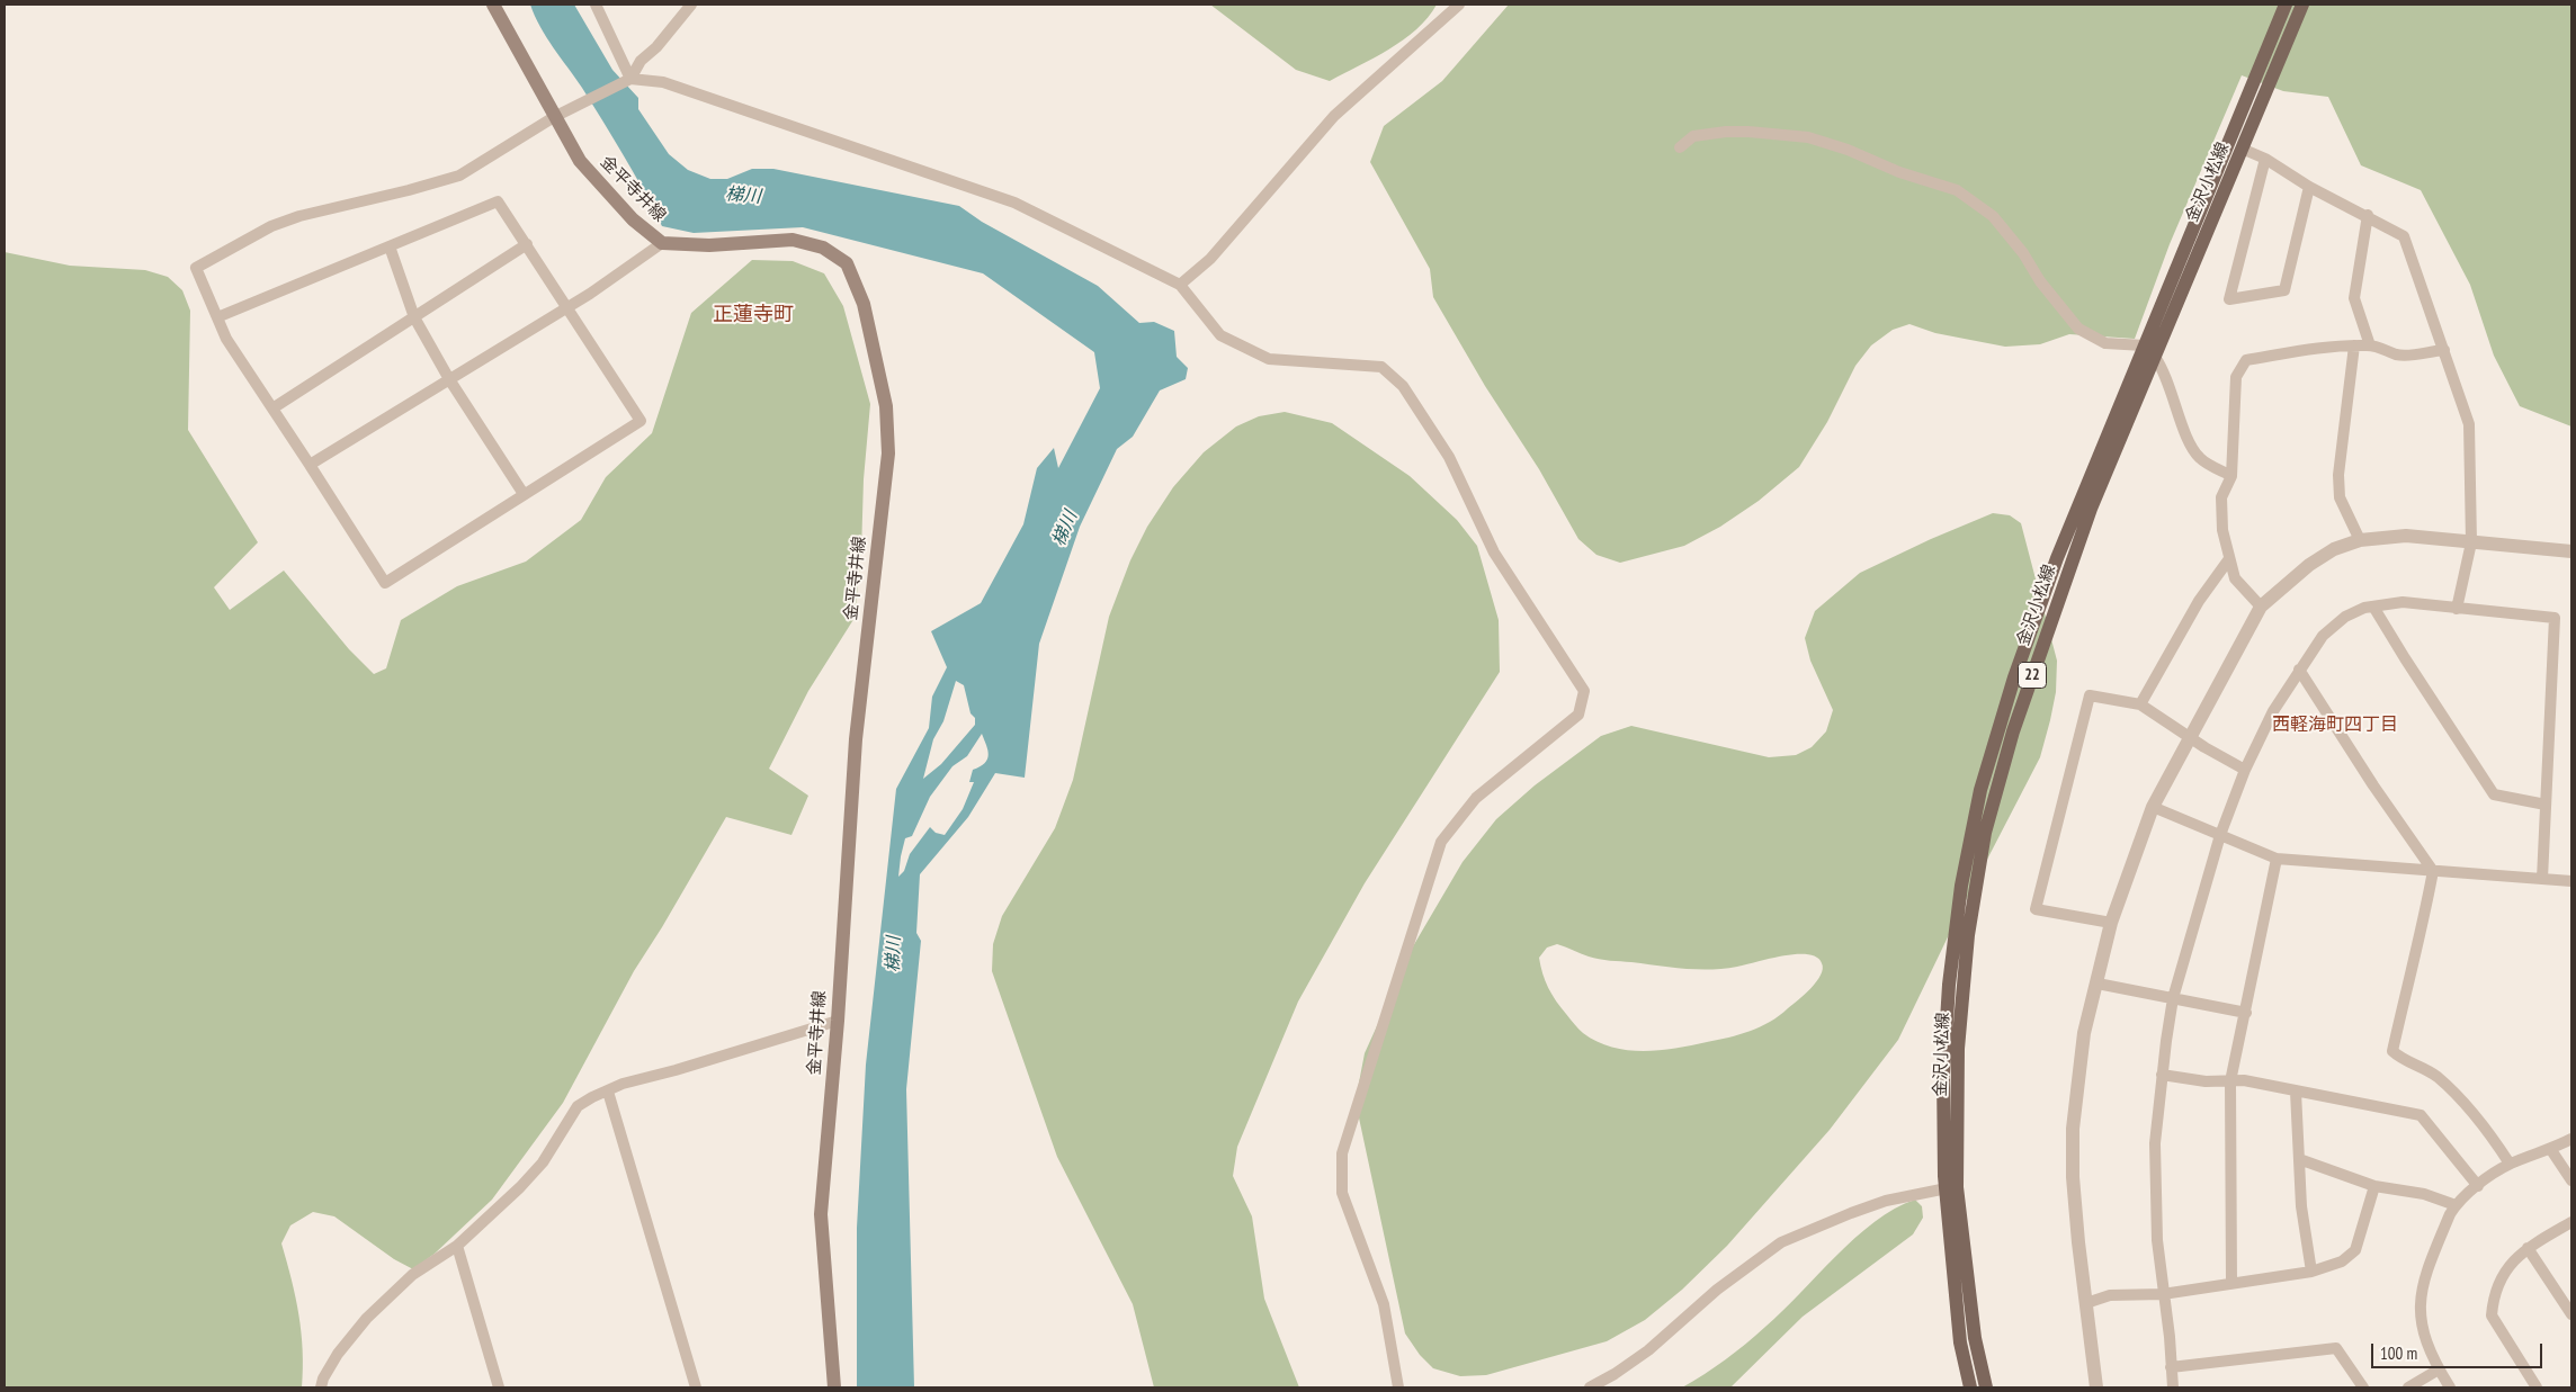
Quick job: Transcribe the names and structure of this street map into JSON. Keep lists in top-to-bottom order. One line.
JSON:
{"streets":{"main road":["金沢小松線","金平寺井線","22"]},"districts":["正蓮寺町","西軽海町四丁目"],"water":["梯川"],"scale_bar":"100 m"}
